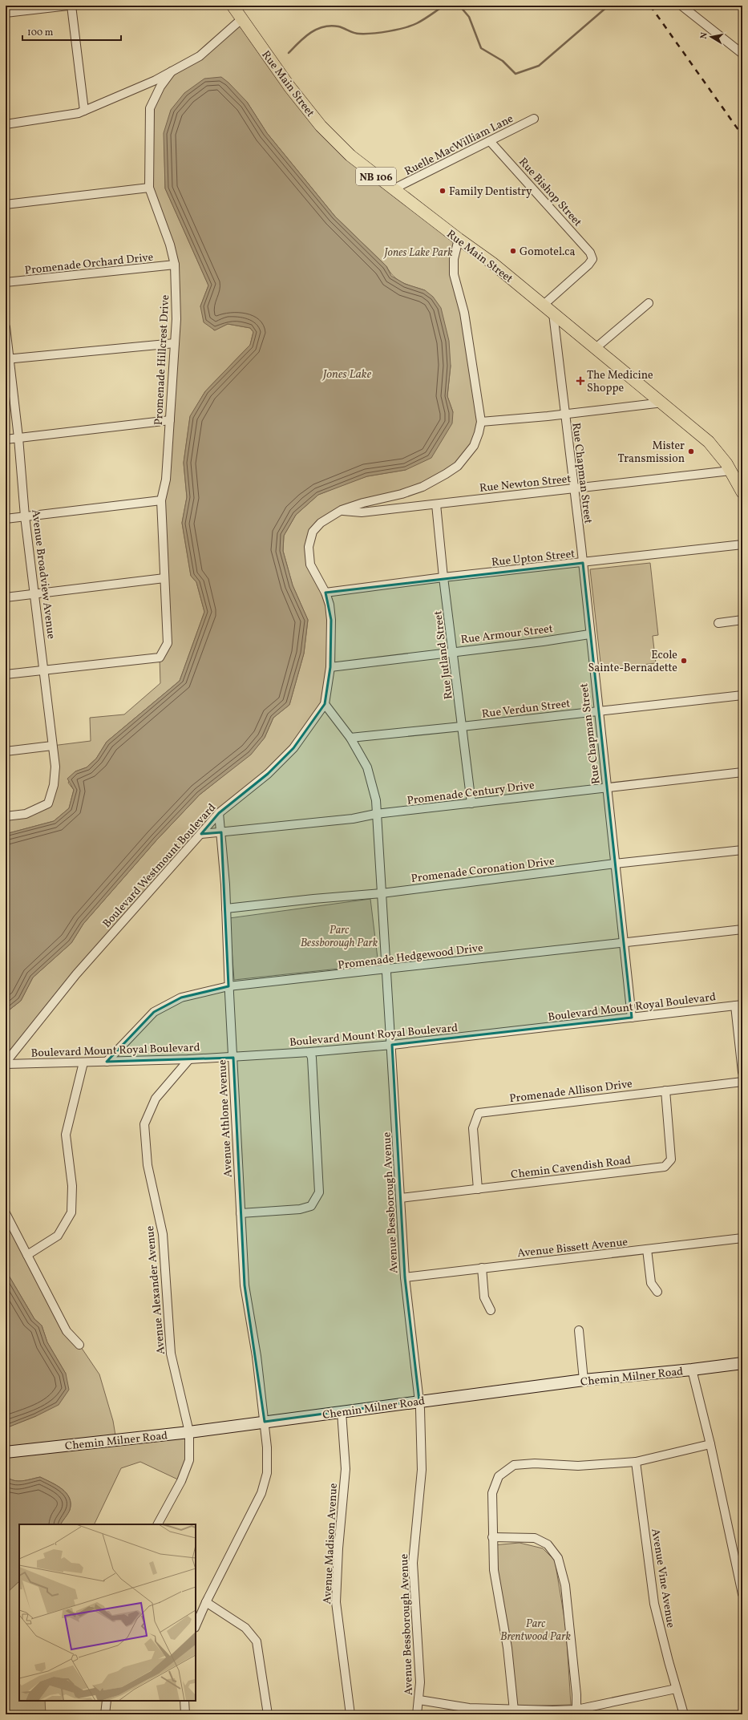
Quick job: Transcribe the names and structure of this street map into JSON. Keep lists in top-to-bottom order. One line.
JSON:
{"streets":{"main road":["Rue Main Street","NB 106"],"street":["Ruelle MacWilliam Lane","Rue Bishop Street","Promenade Orchard Drive","Promenade Hillcrest Drive","Rue Chapman Street","Rue Newton Street","Rue Upton Street","Avenue Broadview Avenue","Rue Armour Street","Rue Jutland Street","Rue Verdun Street","Promenade Century Drive","Boulevard Westmount Boulevard","Promenade Coronation Drive","Promenade Hedgewood Drive","Boulevard Mount Royal Boulevard","Promenade Allison Drive","Avenue Athlone Avenue","Chemin Cavendish Road","Avenue Bessborough Avenue","Avenue Bissett Avenue","Avenue Alexander Avenue","Chemin Milner Road","Avenue Madison Avenue","Avenue Vine Avenue"]},"crossings":[["Rue Main Street","Ruelle MacWilliam Lane"],["Rue Main Street","Rue Bishop Street"],["Rue Main Street","Rue Chapman Street"],["Rue Main Street","Rue Newton Street"],["Rue Main Street","Boulevard Westmount Boulevard"],["Ruelle MacWilliam Lane","Rue Bishop Street"],["Promenade Orchard Drive","Promenade Hillcrest Drive"],["Promenade Hillcrest Drive","Avenue Broadview Avenue"],["Rue Chapman Street","Rue Newton Street"],["Rue Chapman Street","Rue Upton Street"],["Rue Chapman Street","Rue Armour Street"],["Rue Chapman Street","Rue Verdun Street"],["Rue Chapman Street","Promenade Century Drive"],["Rue Chapman Street","Promenade Coronation Drive"],["Rue Chapman Street","Promenade Hedgewood Drive"],["Rue Chapman Street","Boulevard Mount Royal Boulevard"],["Rue Newton Street","Rue Jutland Street"],["Rue Newton Street","Boulevard Westmount Boulevard"],["Rue Upton Street","Rue Jutland Street"],["Rue Upton Street","Boulevard Westmount Boulevard"],["Rue Armour Street","Rue Jutland Street"],["Rue Armour Street","Boulevard Westmount Boulevard"],["Rue Jutland Street","Rue Verdun Street"],["Rue Jutland Street","Promenade Century Drive"],["Rue Verdun Street","Avenue Bessborough Avenue"],["Promenade Century Drive","Boulevard Westmount Boulevard"],["Promenade Century Drive","Avenue Athlone Avenue"],["Promenade Century Drive","Avenue Bessborough Avenue"],["Boulevard Westmount Boulevard","Boulevard Mount Royal Boulevard"],["Boulevard Westmount Boulevard","Avenue Athlone Avenue"],["Boulevard Westmount Boulevard","Avenue Bessborough Avenue"],["Promenade Coronation Drive","Avenue Athlone Avenue"],["Promenade Coronation Drive","Avenue Bessborough Avenue"],["Promenade Hedgewood Drive","Boulevard Mount Royal Boulevard"],["Promenade Hedgewood Drive","Avenue Athlone Avenue"],["Promenade Hedgewood Drive","Avenue Bessborough Avenue"],["Boulevard Mount Royal Boulevard","Avenue Athlone Avenue"],["Boulevard Mount Royal Boulevard","Avenue Bessborough Avenue"],["Boulevard Mount Royal Boulevard","Avenue Alexander Avenue"],["Promenade Allison Drive","Chemin Cavendish Road"],["Avenue Athlone Avenue","Chemin Milner Road"],["Chemin Cavendish Road","Avenue Bessborough Avenue"],["Avenue Bessborough Avenue","Avenue Bissett Avenue"],["Avenue Bessborough Avenue","Chemin Milner Road"],["Avenue Alexander Avenue","Chemin Milner Road"],["Chemin Milner Road","Avenue Madison Avenue"]],"water":["Jones Lake"],"parks":["Jones Lake Park","Parc Bessborough Park","Parc Brentwood Park"],"places":{"other":["Family Dentistry","Gomotel.ca","Mister Transmission","Ecole Sainte-Bernadette"],"health":["The Medicine Shoppe"]},"scale_bar":"100 m","north":"left"}
